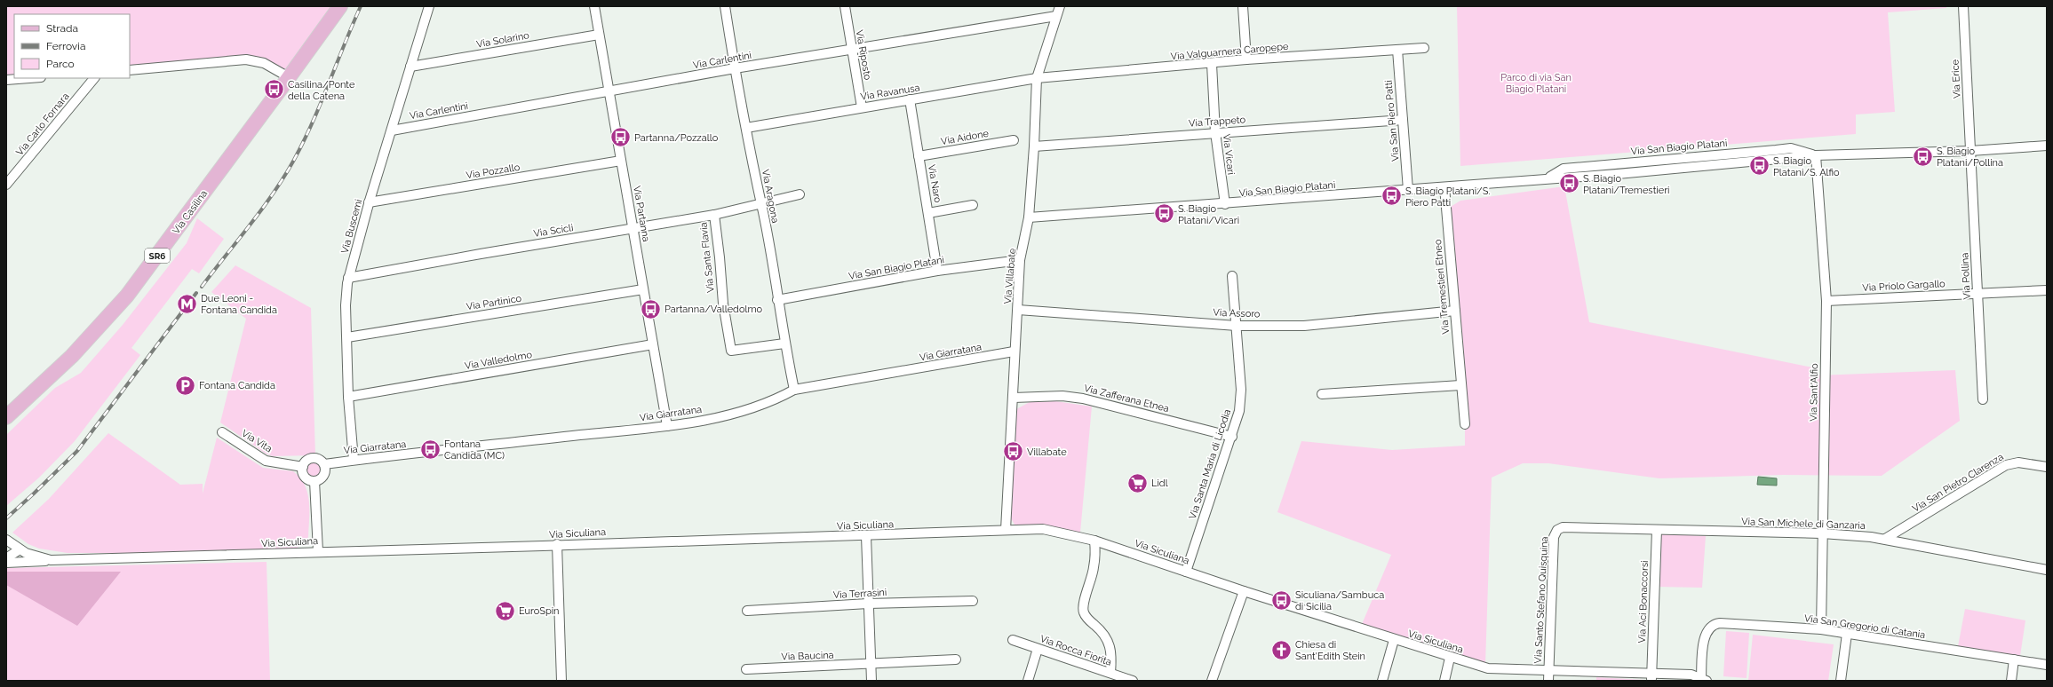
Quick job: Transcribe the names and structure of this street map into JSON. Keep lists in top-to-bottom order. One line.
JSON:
{"streets":{"main road":["Via Casilina","SR6"],"street":["Via Solarino","Via Valguarnera Caropepe","Via Riposto","Via Carlentini","Via Erice","Via Ravanusa","Via San Piero Patti","Via Trappeto","Via Carlo Fornara","Via Aidone","Via San Biagio Platani","Via Vicari","Via Pozzallo","Via Naro","Via Aragona","Via Partanna","Via Buscemi","Via Scicli","Via Santa Flavia","Via Villabate","Via Pollina","Via Priolo Gargallo","Via Tremestieri Etneo","Via Partinico","Via Assoro","Via Giarratana","Via Valledolmo","Via Sant'Alfio","Via Zafferana Etnea","Via Vita","Via Santa Maria di Licodia","Via San Pietro Clarenza","Via San Michele di Ganzaria","Via Siculiana","Via Terrasini","Via Santo Stefano Quisquina","Via Aci Bonaccorsi","Via San Gregorio di Catania","Via Rocca Fiorita","Via Baucina"]},"crossings":[["Via Solarino","Via Partanna"],["Via Solarino","Via Buscemi"],["Via Valguarnera Caropepe","Via Ravanusa"],["Via Valguarnera Caropepe","Via San Piero Patti"],["Via Valguarnera Caropepe","Via Vicari"],["Via Valguarnera Caropepe","Via Villabate"],["Via Riposto","Via Carlentini"],["Via Riposto","Via Ravanusa"],["Via Carlentini","Via Aragona"],["Via Carlentini","Via Partanna"],["Via Carlentini","Via Buscemi"],["Via Carlentini","Via Villabate"],["Via Erice","Via San Biagio Platani"],["Via Erice","Via Pollina"],["Via Ravanusa","Via Naro"],["Via Ravanusa","Via Aragona"],["Via Ravanusa","Via Villabate"],["Via San Piero Patti","Via Trappeto"],["Via San Piero Patti","Via San Biagio Platani"],["Via Trappeto","Via Vicari"],["Via Trappeto","Via Villabate"],["Via Aidone","Via Naro"],["Via San Biagio Platani","Via Vicari"],["Via San Biagio Platani","Via Naro"],["Via San Biagio Platani","Via Aragona"],["Via San Biagio Platani","Via Villabate"],["Via San Biagio Platani","Via Pollina"],["Via San Biagio Platani","Via Tremestieri Etneo"],["Via San Biagio Platani","Via Sant'Alfio"],["Via Pozzallo","Via Partanna"],["Via Pozzallo","Via Buscemi"],["Via Aragona","Via Scicli"],["Via Aragona","Via Santa Flavia"],["Via Aragona","Via Giarratana"],["Via Partanna","Via Scicli"],["Via Partanna","Via Partinico"],["Via Partanna","Via Giarratana"],["Via Partanna","Via Valledolmo"],["Via Buscemi","Via Scicli"],["Via Buscemi","Via Partinico"],["Via Buscemi","Via Giarratana"],["Via Buscemi","Via Valledolmo"],["Via Scicli","Via Santa Flavia"],["Via Villabate","Via Assoro"],["Via Villabate","Via Giarratana"],["Via Villabate","Via Zafferana Etnea"],["Via Villabate","Via Siculiana"],["Via Pollina","Via Priolo Gargallo"],["Via Priolo Gargallo","Via Sant'Alfio"],["Via Tremestieri Etneo","Via Assoro"],["Via Assoro","Via Santa Maria di Licodia"],["Via Giarratana","Via Vita"],["Via Sant'Alfio","Via San Michele di Ganzaria"],["Via Sant'Alfio","Via San Gregorio di Catania"],["Via Zafferana Etnea","Via Santa Maria di Licodia"],["Via Santa Maria di Licodia","Via Siculiana"],["Via San Pietro Clarenza","Via San Michele di Ganzaria"],["Via San Michele di Ganzaria","Via Santo Stefano Quisquina"],["Via San Michele di Ganzaria","Via Aci Bonaccorsi"],["Via Siculiana","Via Santo Stefano Quisquina"],["Via Siculiana","Via Aci Bonaccorsi"],["Via Siculiana","Via San Gregorio di Catania"]],"parks":["Parco di via San Biagio Platani"],"places":{"bus stop":["Casilina/Ponte della Catena","Partanna/Pozzallo","S. Biagio Platani/Pollina","S. Biagio Platani/S. Alfio","S. Biagio Platani/Tremestieri","S. Biagio Platani/S. Piero Patti","S. Biagio Platani/Vicari","Partanna/Valledolmo","Fontana Candida (MC)","Villabate","Siculiana/Sambuca di Sicilia"],"metro station":["Due Leoni - Fontana Candida"],"parking":["Fontana Candida"],"supermarket":["Lidl","EuroSpin"],"church":["Chiesa di Sant'Edith Stein"]},"legend":["Strada","Ferrovia","Parco"]}
